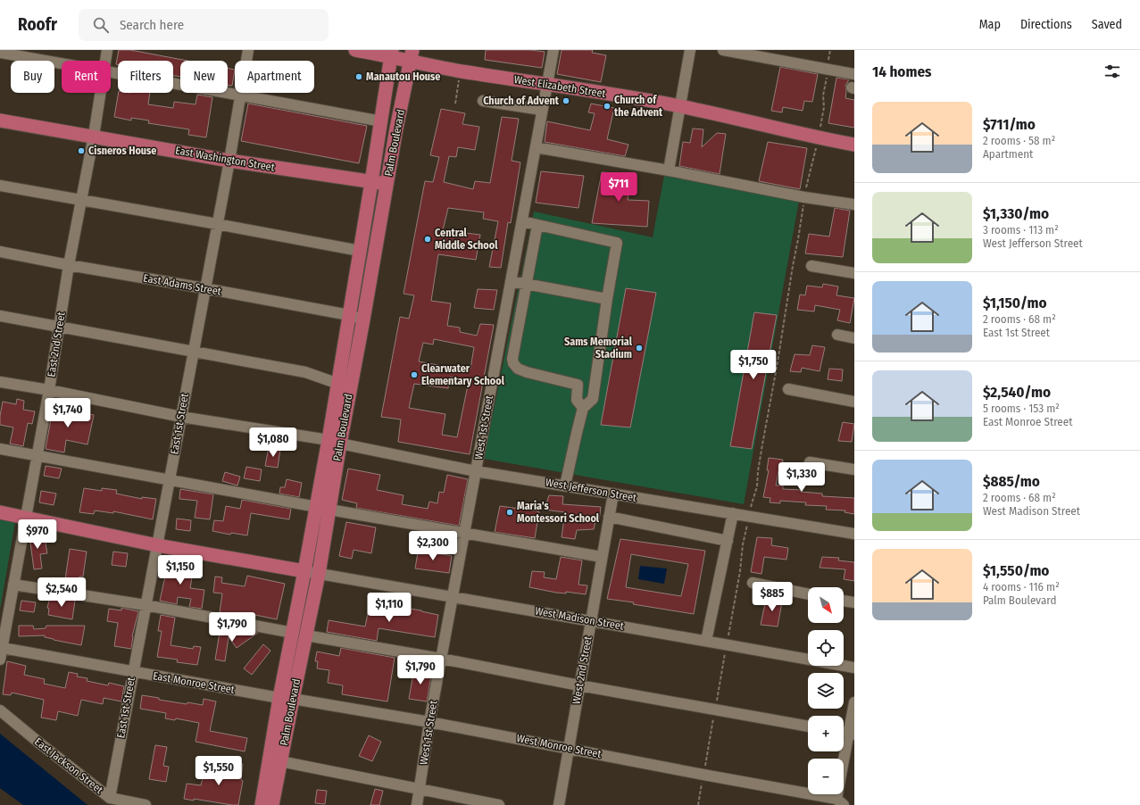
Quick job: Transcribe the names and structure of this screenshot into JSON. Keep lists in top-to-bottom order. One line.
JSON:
{"streets":{"main road":["West Elizabeth Street","Palm Boulevard","East Washington Street"],"street":["East Adams Street","East 2nd Street","East 1st Street","West 1st Street","West Jefferson Street","West Madison Street","West 2nd Street","East Monroe Street","West Monroe Street","East Jackson Street"]},"crossings":[["West Elizabeth Street","Palm Boulevard"],["West Elizabeth Street","West 1st Street"],["Palm Boulevard","East Washington Street"],["Palm Boulevard","East Adams Street"],["Palm Boulevard","West Jefferson Street"],["Palm Boulevard","West Madison Street"],["Palm Boulevard","East Monroe Street"],["Palm Boulevard","West Monroe Street"],["East Washington Street","East 2nd Street"],["East Washington Street","East 1st Street"],["East Adams Street","East 2nd Street"],["East Adams Street","East 1st Street"],["East 2nd Street","West Jefferson Street"],["East 2nd Street","East Monroe Street"],["East 1st Street","West Jefferson Street"],["East 1st Street","East Monroe Street"],["East 1st Street","East Jackson Street"],["West 1st Street","West Jefferson Street"],["West 1st Street","West Madison Street"],["West 1st Street","West Monroe Street"],["West Jefferson Street","West 2nd Street"],["West Madison Street","West 2nd Street"],["West 2nd Street","West Monroe Street"],["East Monroe Street","West Monroe Street"]],"places":["Manautou House","Church of Advent","Church of the Advent","Cisneros House","Central Middle School","Sams Memorial Stadium","Clearwater Elementary School","Maria's Montessori School"],"north":"bottom right","page":{"header":"Roofr","search":"Search here","nav":["Map","Directions","Saved"],"heading":"14 homes","chip":["Buy","Rent","Filters","New","Apartment"],"list":[{"name":"$711/mo","note":"2 rooms · 58 m² · Apartment"},{"name":"$1,330/mo","note":"3 rooms · 113 m² · West Jefferson Street"},{"name":"$1,150/mo","note":"2 rooms · 68 m² · East 1st Street"},{"name":"$2,540/mo","note":"5 rooms · 153 m² · East Monroe Street"},{"name":"$885/mo","note":"2 rooms · 68 m² · West Madison Street"},{"name":"$1,550/mo","note":"4 rooms · 116 m² · Palm Boulevard"}],"price":["$711","$1,750","$1,740","$1,080","$1,330","$970","$2,300","$1,150","$2,540","$885","$1,110","$1,790","$1,790","$1,550"],"map_buttons":["+","−"]}}
